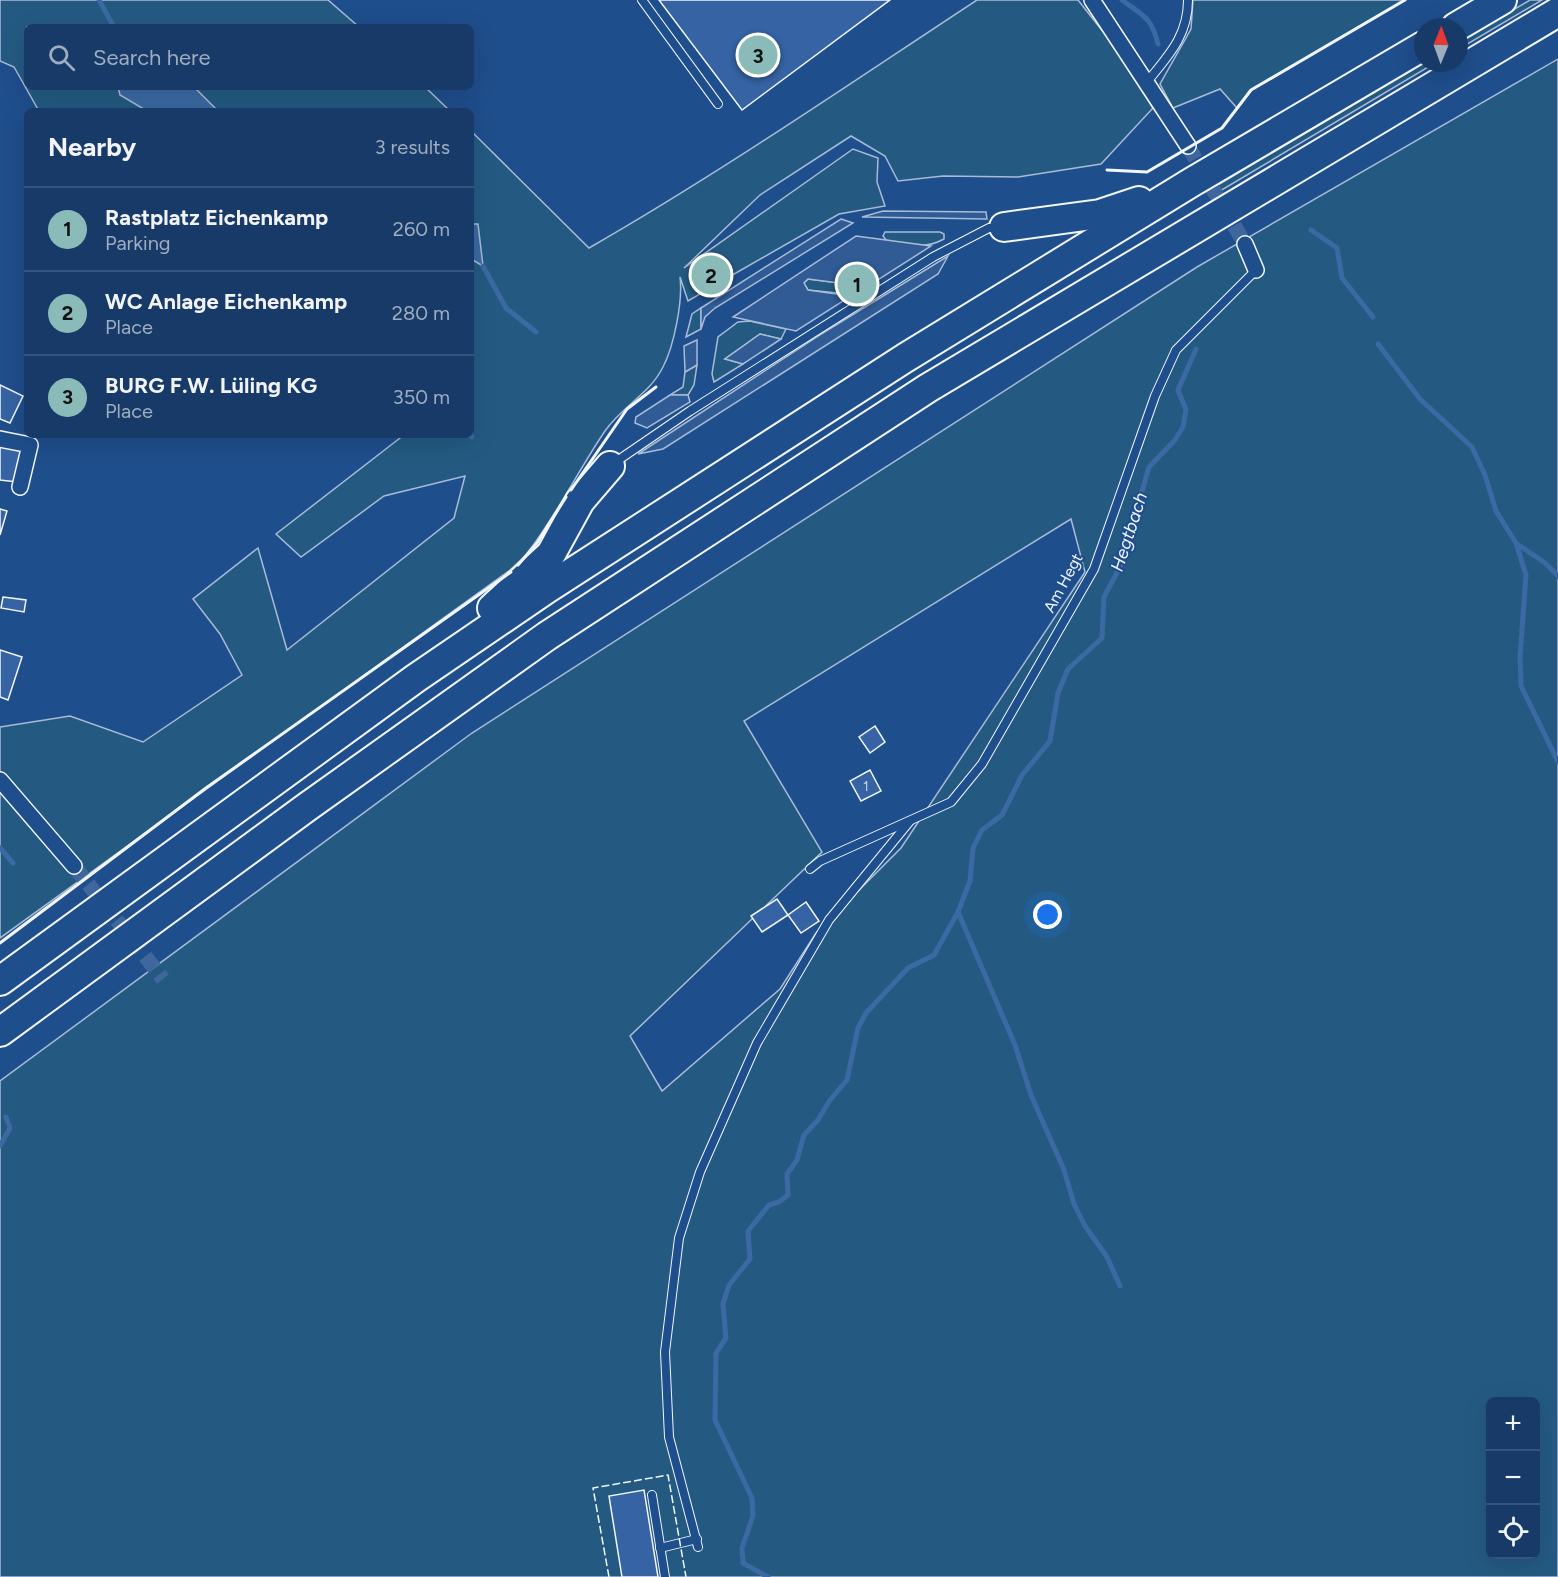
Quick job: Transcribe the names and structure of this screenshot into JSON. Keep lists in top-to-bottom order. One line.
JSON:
{"streets":{"street":["Am Hegt"]},"water":["Hegtbach"],"house_numbers":["1"],"north":"top","page":{"search":"Search here","pins":["3","2","1"],"heading":["Nearby","3 results"],"list":[{"mark":"1","name":"Rastplatz Eichenkamp","note":"Parking","value":"260 m"},{"mark":"2","name":"WC Anlage Eichenkamp","note":"Place","value":"280 m"},{"mark":"3","name":"BURG F.W. Lüling KG","note":"Place","value":"350 m"}],"map_buttons":["+","−"]}}
